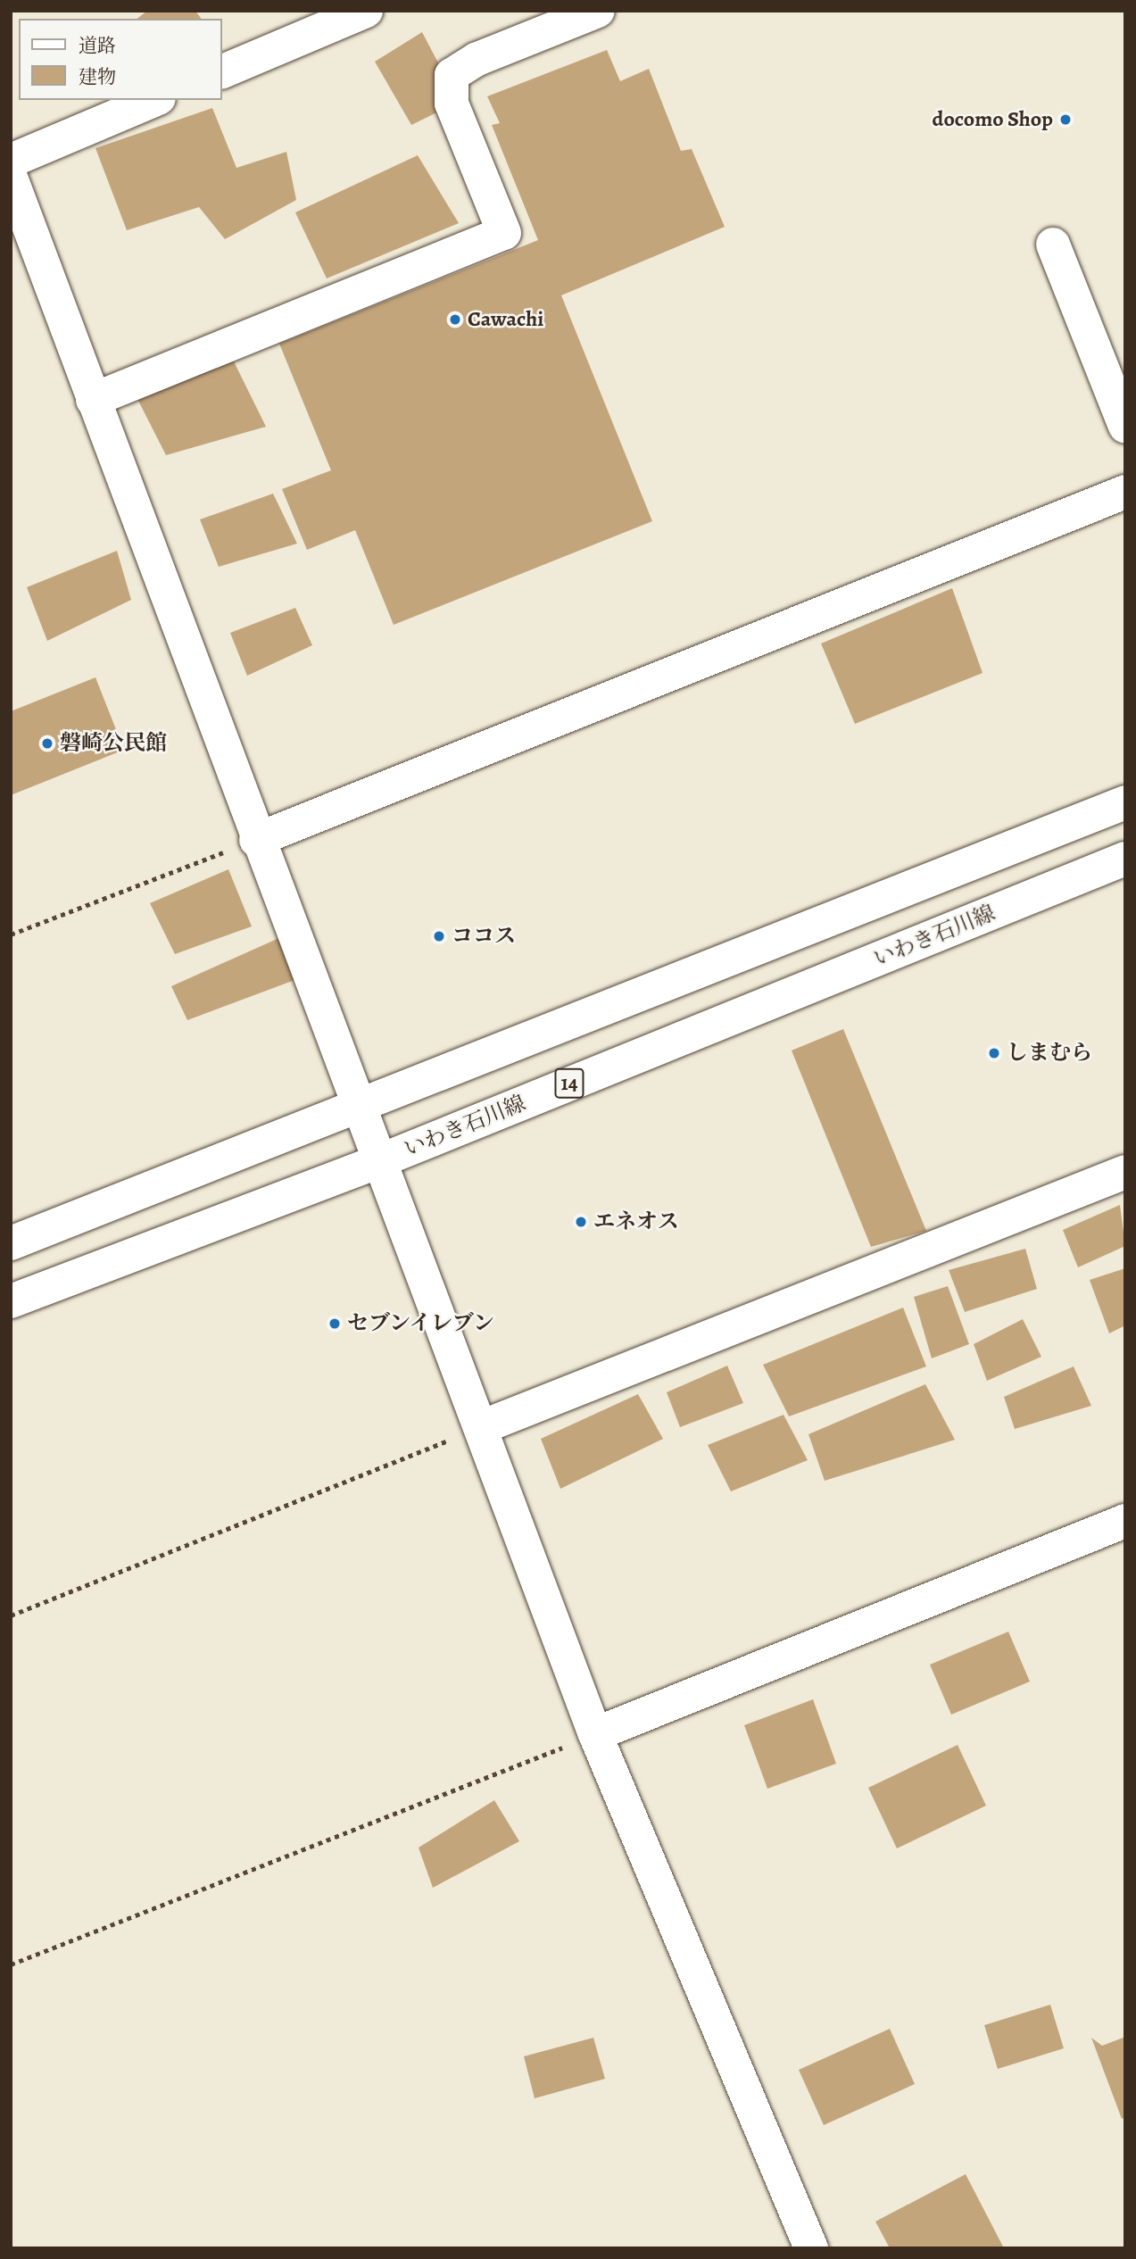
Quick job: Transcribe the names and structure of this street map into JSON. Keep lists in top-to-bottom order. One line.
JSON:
{"streets":{"street":["いわき石川線","14"]},"places":["docomo Shop","Cawachi","磐崎公民館","ココス","しまむら","エネオス","セブンイレブン"],"legend":["道路","建物"]}
